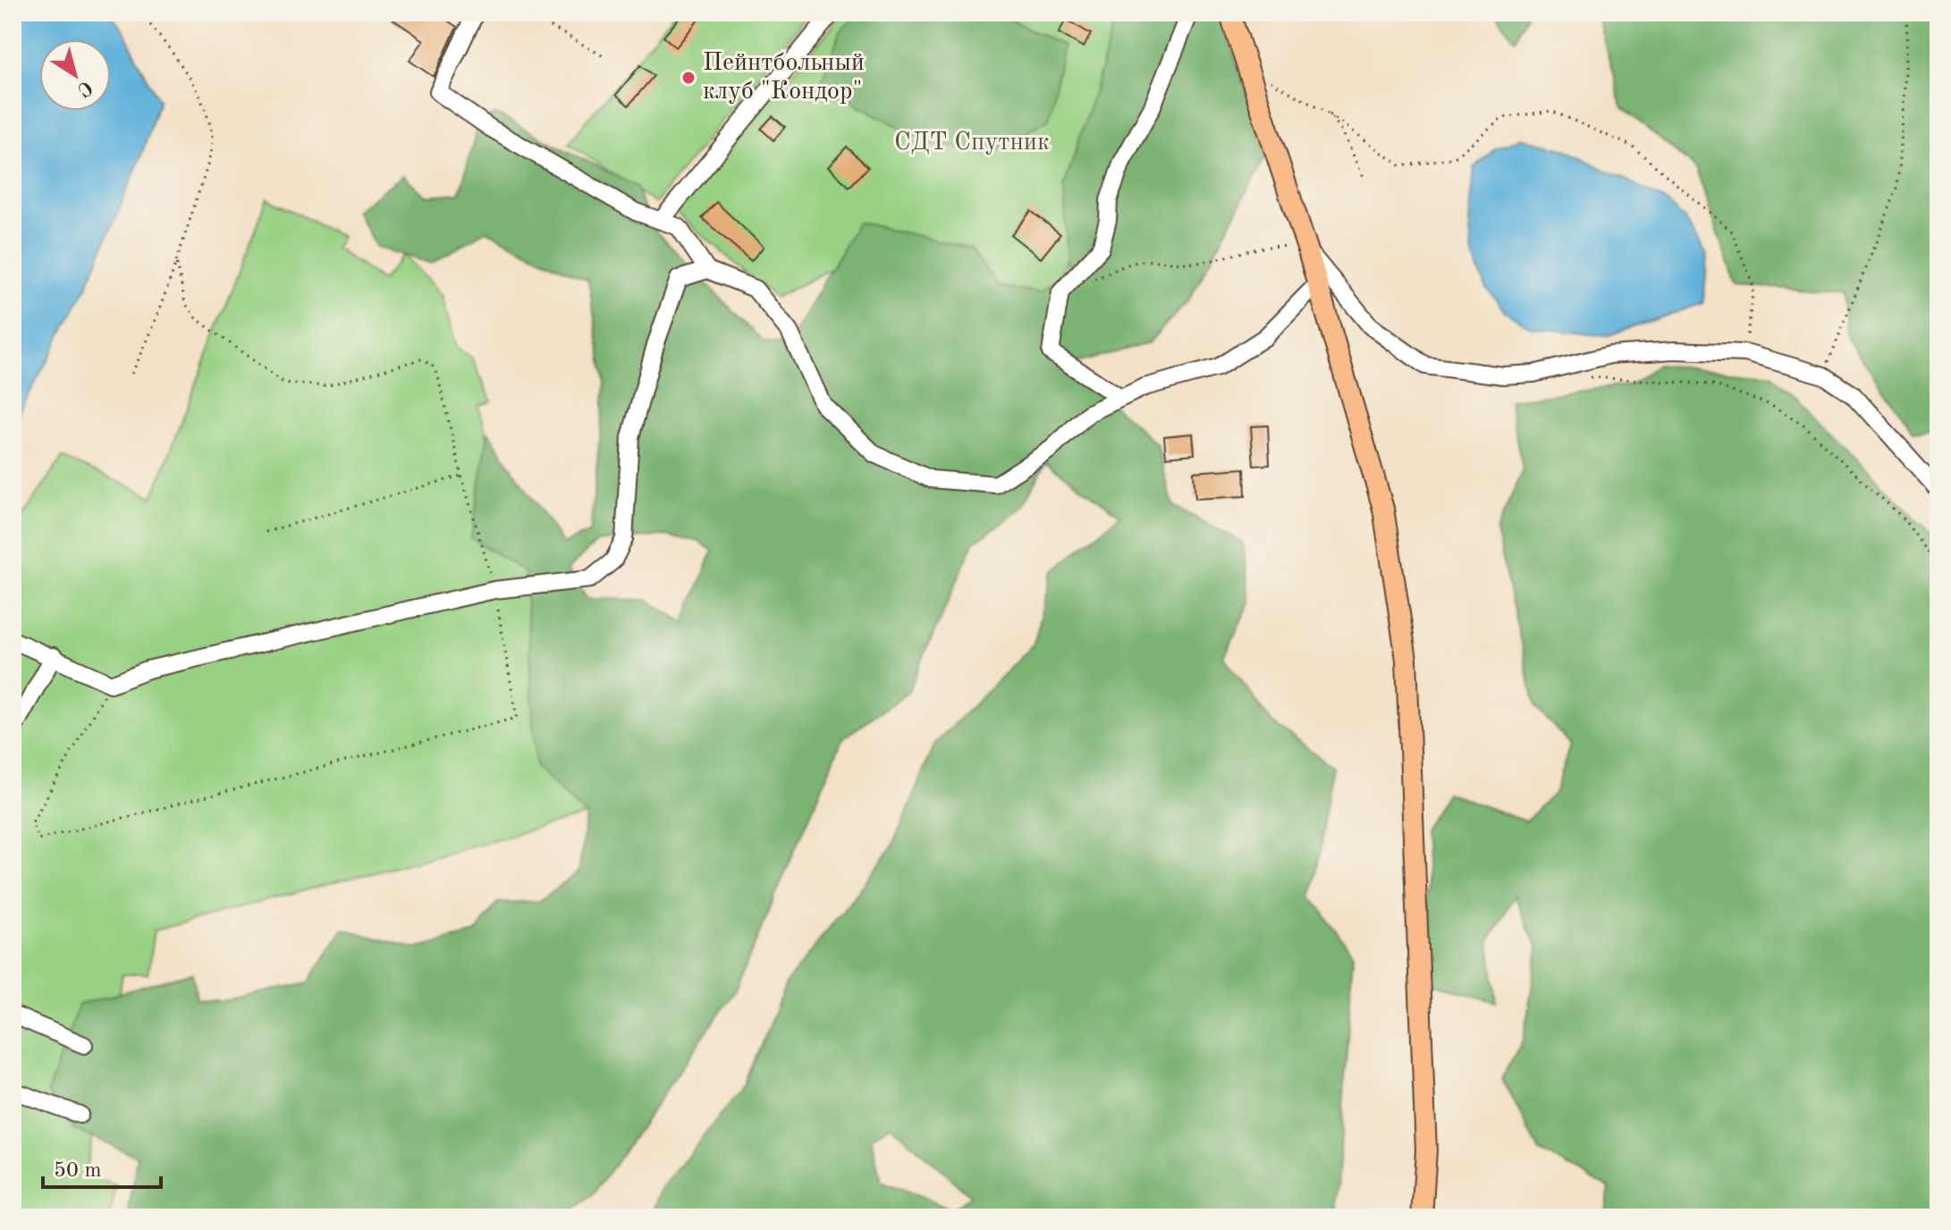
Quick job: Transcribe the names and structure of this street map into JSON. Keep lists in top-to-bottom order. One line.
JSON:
{"parks":["СДТ Спутник"],"places":["Пейнтбольный клуб \"Кондор\""],"scale_bar":"50 m","north":"bottom right"}
